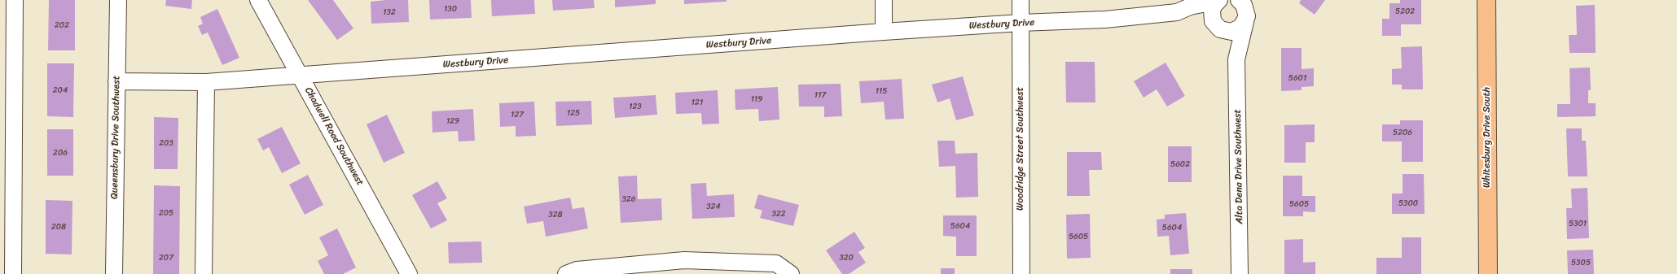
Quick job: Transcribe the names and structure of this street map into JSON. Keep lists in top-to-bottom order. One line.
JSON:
{"streets":{"main road":["Whitesburg Drive South"],"street":["Westbury Drive","Chadwell Road Southwest","Queensbury Drive Southwest","Woodridge Street Southwest","Alta Dena Drive Southwest"]},"crossings":[["Westbury Drive","Chadwell Road Southwest"],["Westbury Drive","Queensbury Drive Southwest"],["Westbury Drive","Woodridge Street Southwest"],["Westbury Drive","Alta Dena Drive Southwest"]],"house_numbers":["130","5202","132","202","5601","204","115","117","119","121","123","125","127","129","5206","203","206","5602","326","5300","5605","324","205","322","328","5301","5604","208","5604","5605","207","320","5305"]}
